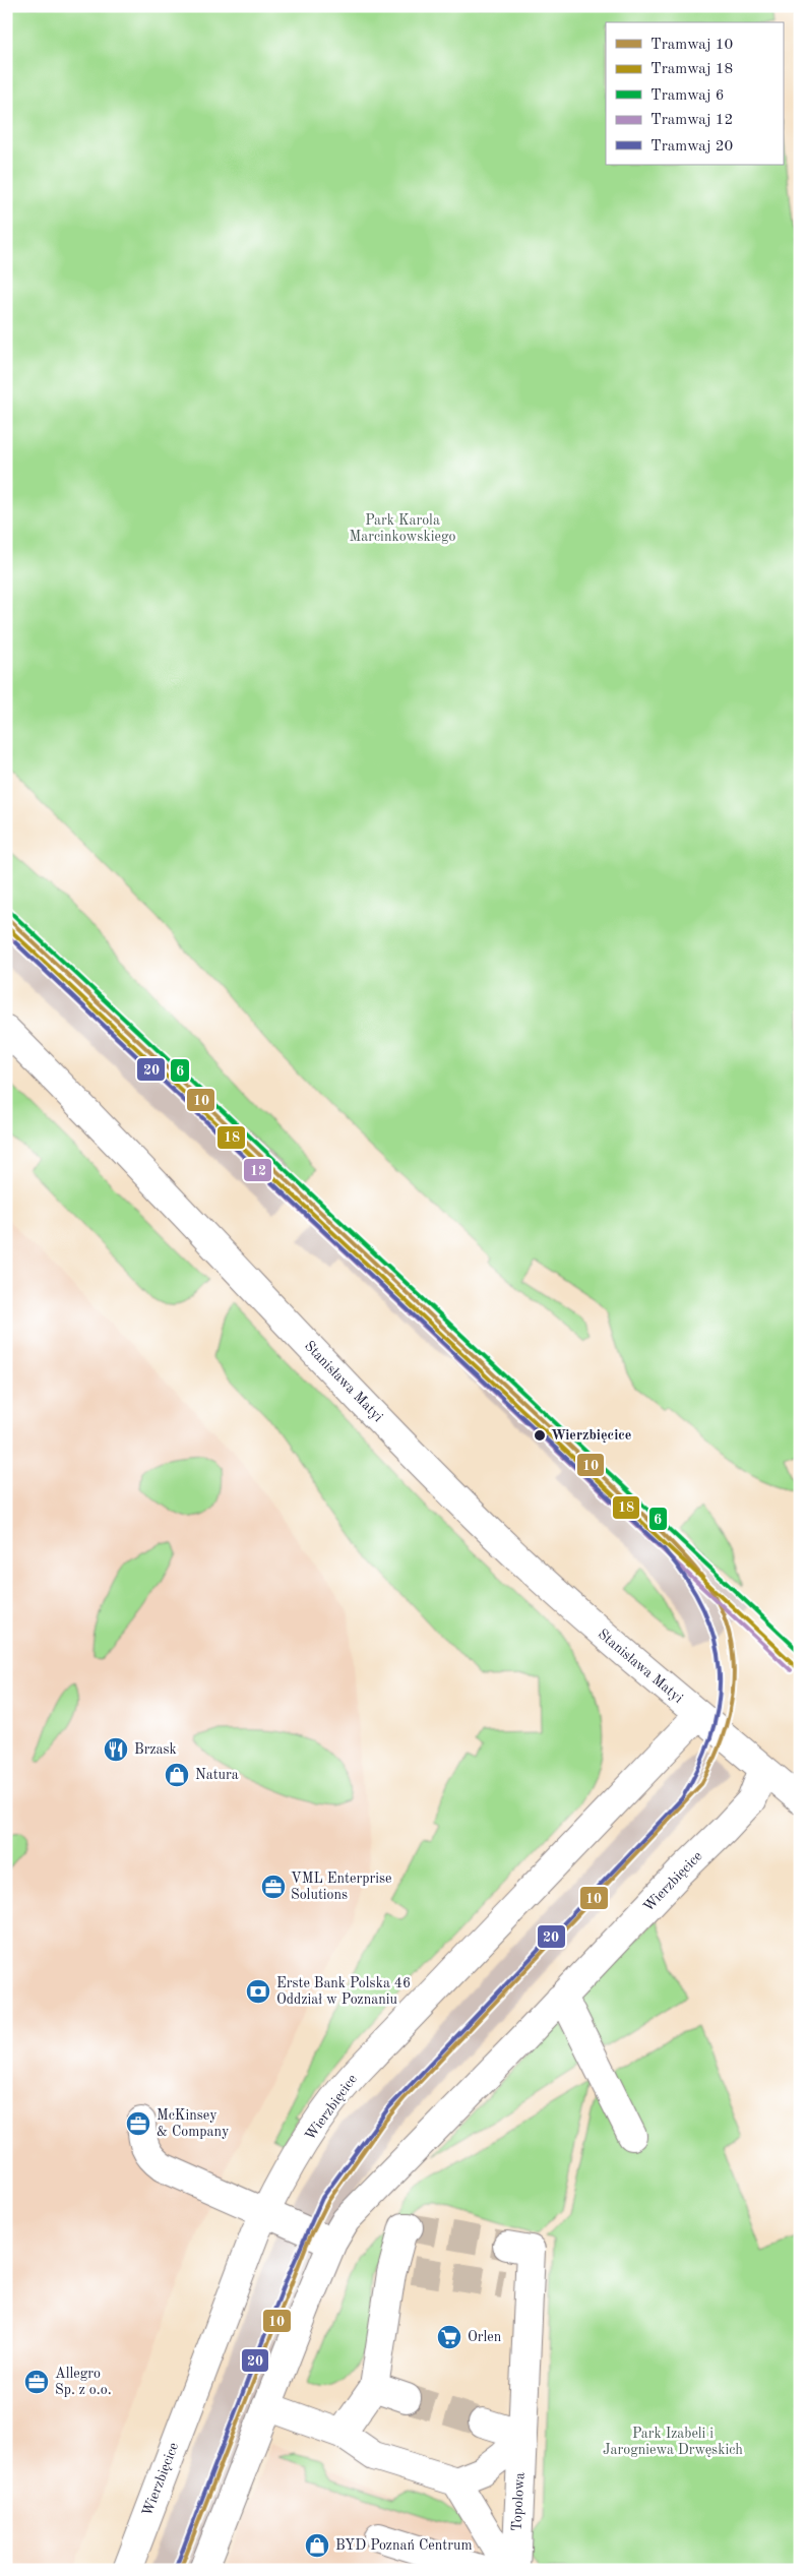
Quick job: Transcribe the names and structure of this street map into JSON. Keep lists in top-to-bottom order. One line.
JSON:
{"streets":{"street":["Stanisława Matyi","Wierzbięcice","Topolowa"]},"crossings":[["Stanisława Matyi","Wierzbięcice"]],"parks":["Park Karola Marcinkowskiego","Park Izabeli i Jarogniewa Drwęskich"],"places":{"other":["Wierzbięcice"],"restaurant":["Brzask"],"shop":["Natura","BYD Poznań Centrum"],"office":["VML Enterprise Solutions","McKinsey & Company","Allegro Sp. z o.o."],"bank":["Erste Bank Polska 46 Oddział w Poznaniu"],"supermarket":["Orlen"]},"lines":["tram line 6","tram line 10","tram line 18","tram line 12","tram line 20"],"legend":["Tramwaj 10","Tramwaj 18","Tramwaj 6","Tramwaj 12","Tramwaj 20"]}
